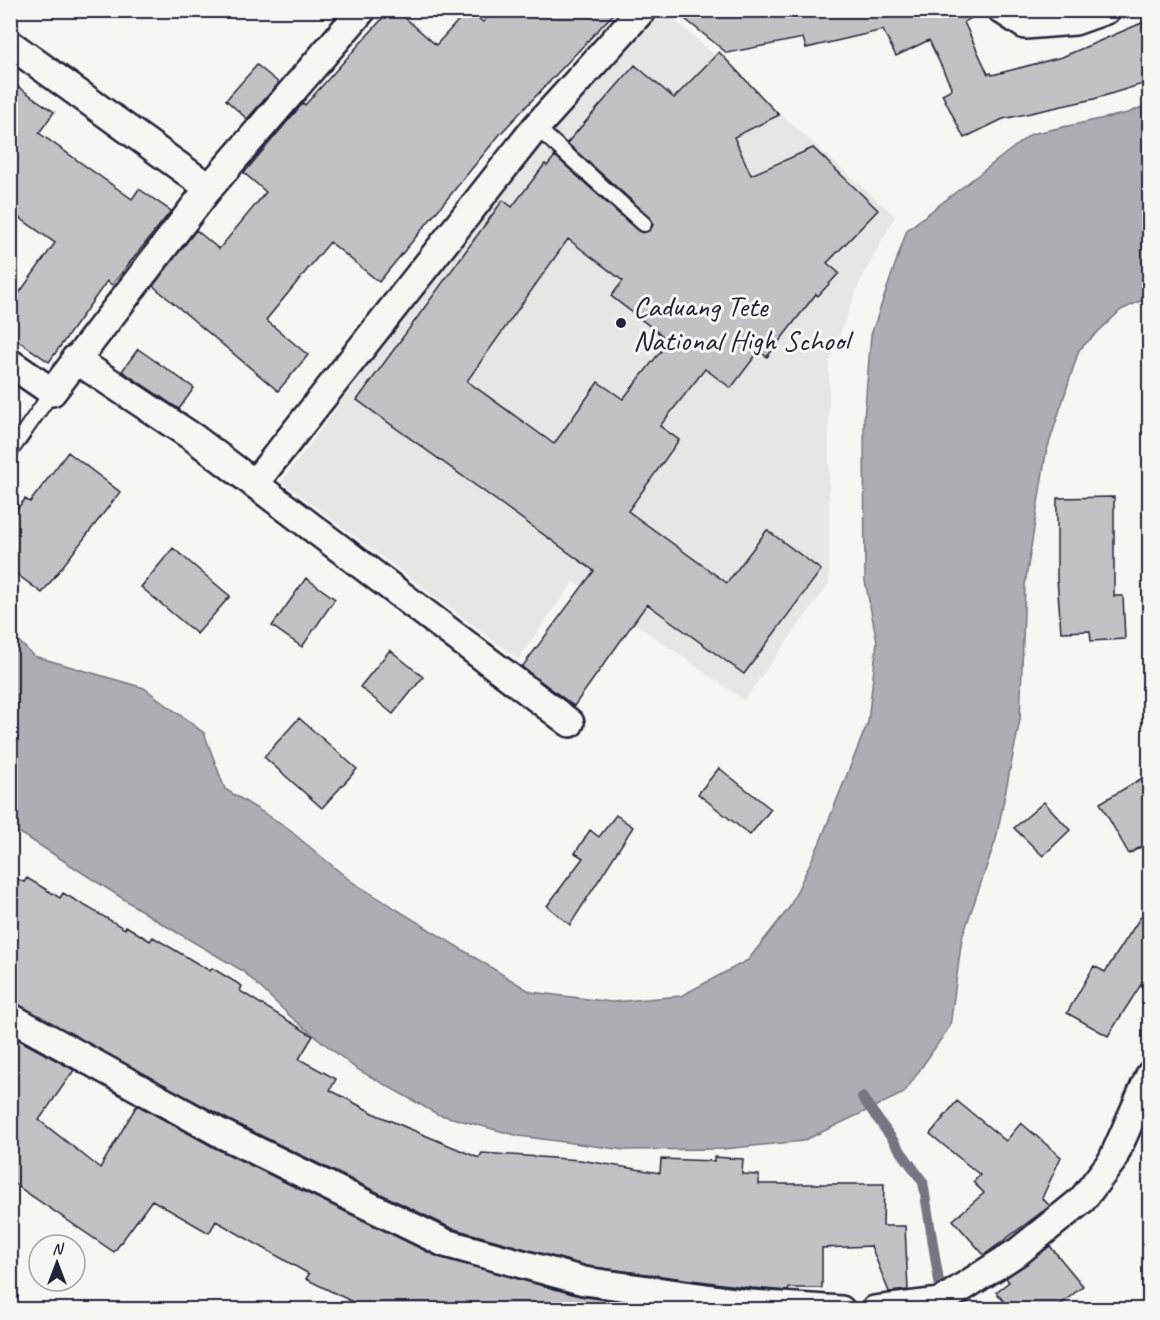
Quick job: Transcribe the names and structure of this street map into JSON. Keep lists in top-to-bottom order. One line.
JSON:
{"places":["Caduang Tete National High School"],"north":"top"}
